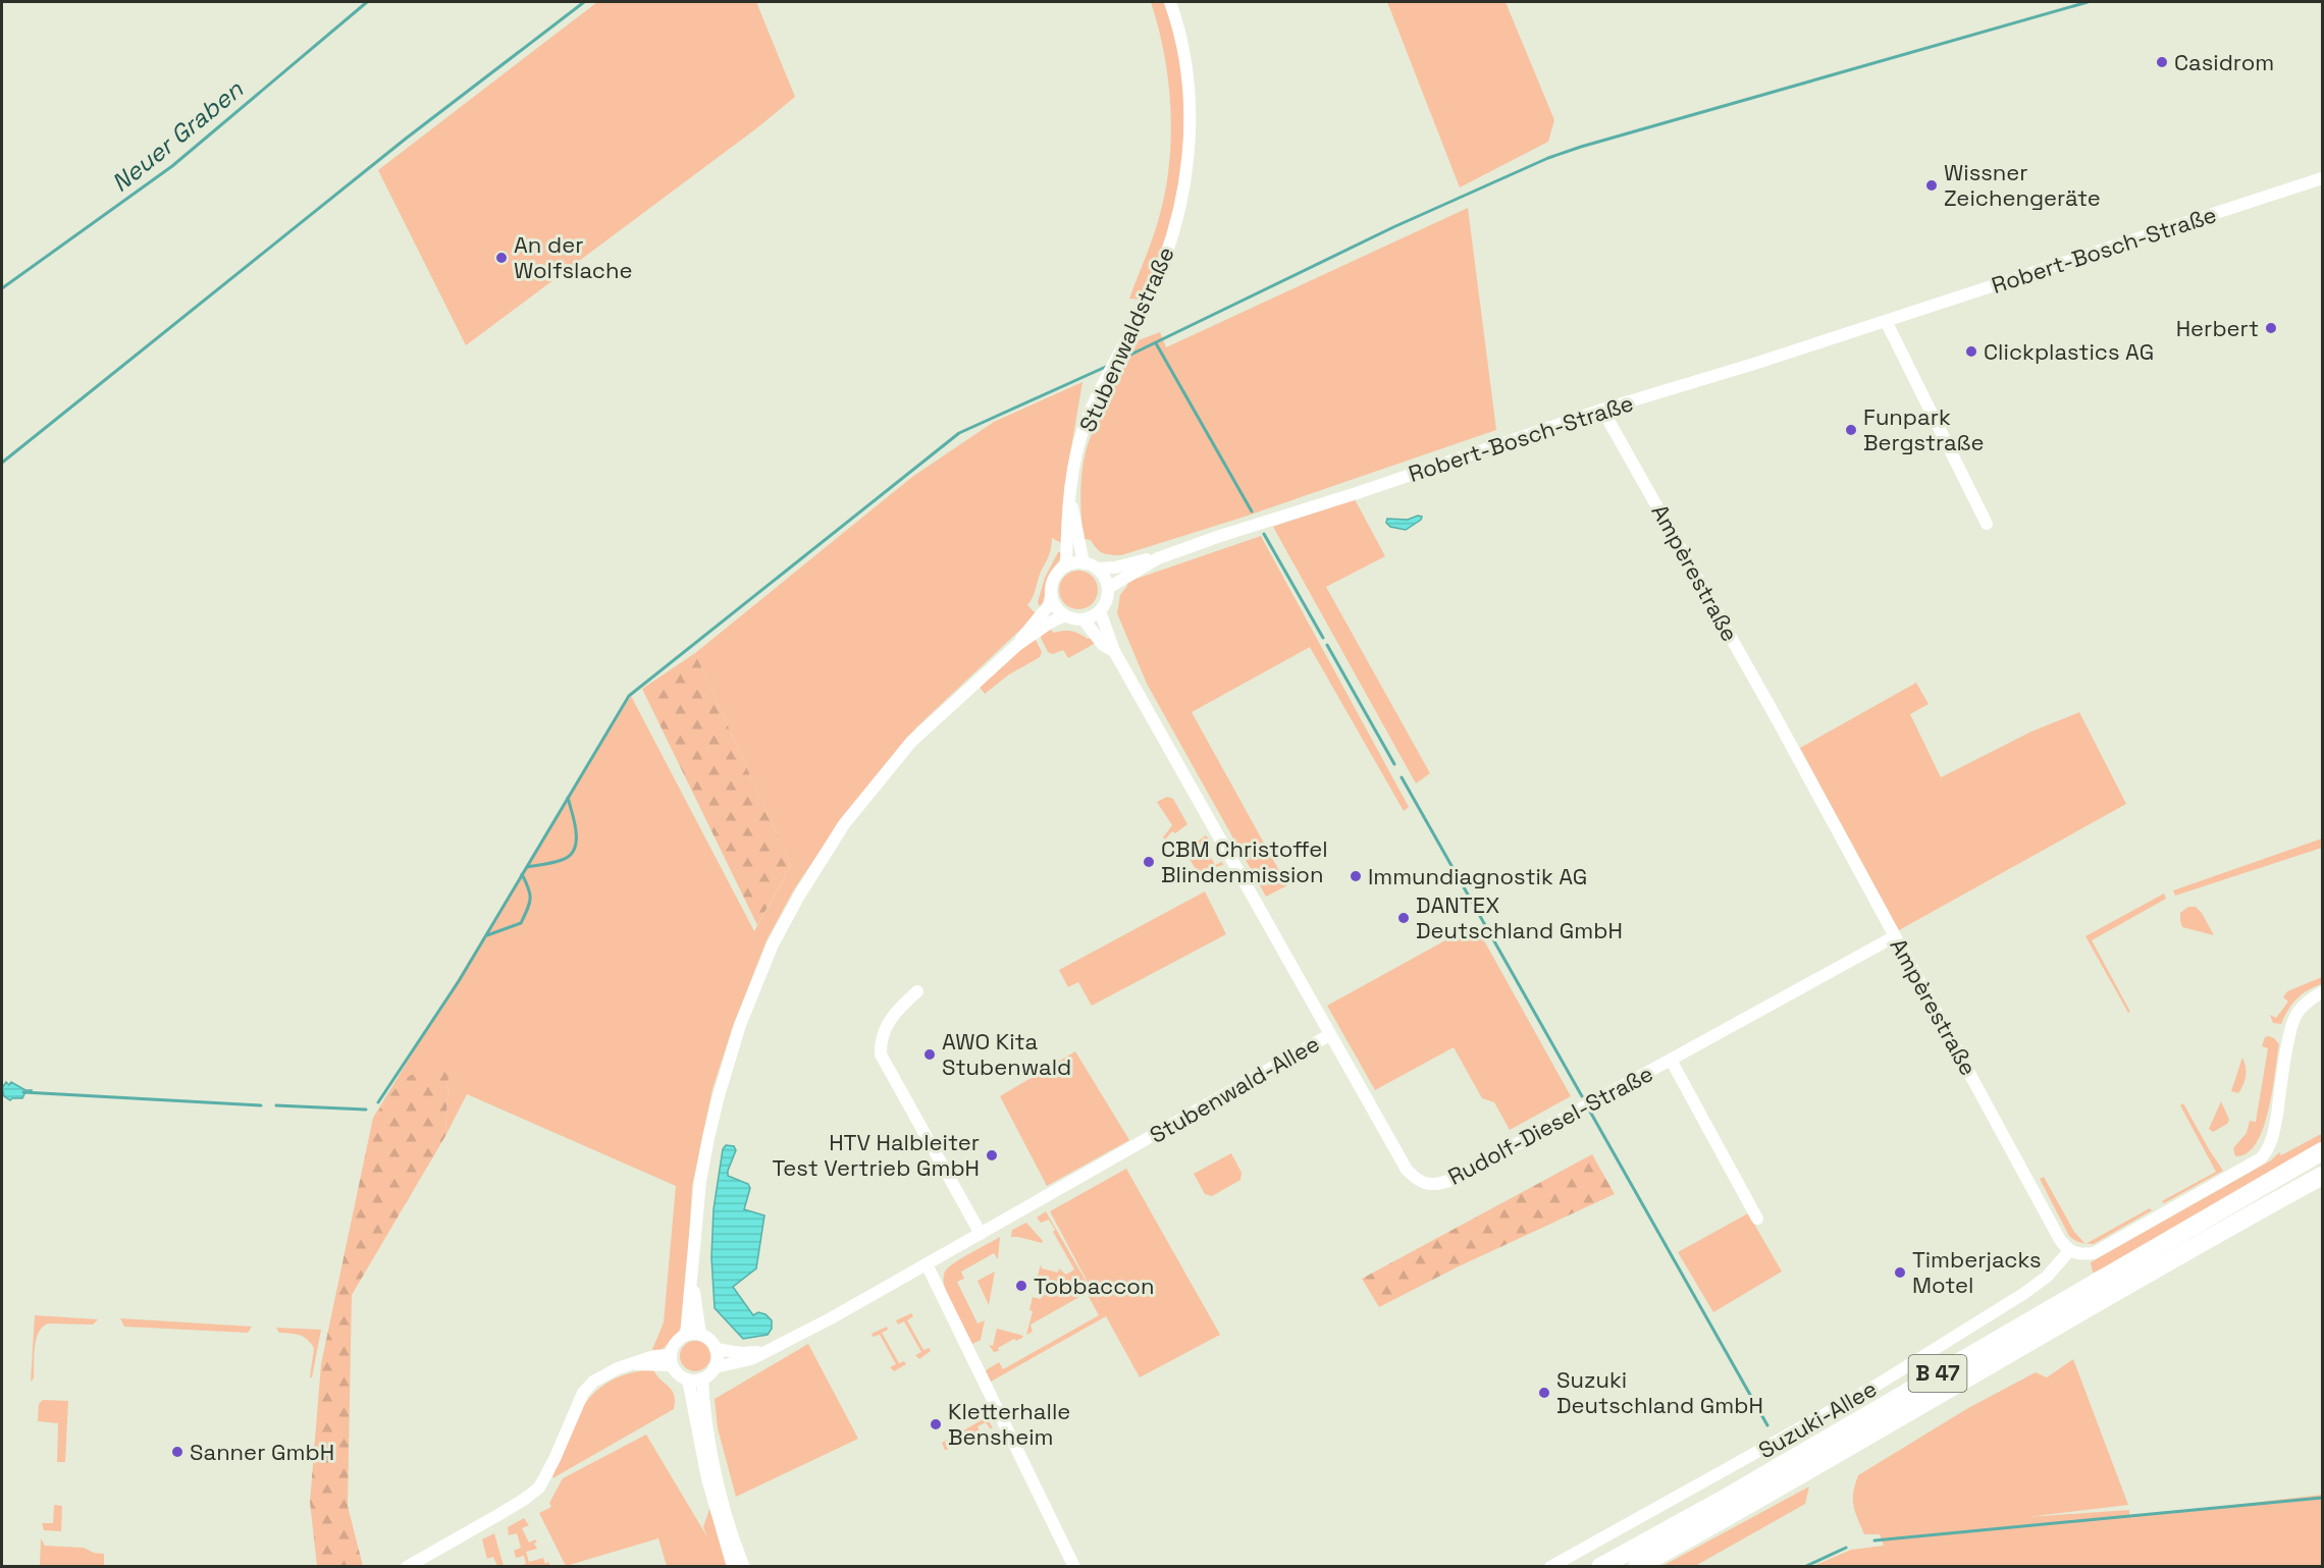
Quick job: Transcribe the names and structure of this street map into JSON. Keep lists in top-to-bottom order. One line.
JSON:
{"streets":{"highway":["B 47"],"street":["Robert-Bosch-Straße","Stubenwaldstraße","Ampèrestraße","Stubenwald-Allee","Rudolf-Diesel-Straße","Suzuki-Allee"]},"crossings":[["Robert-Bosch-Straße","Stubenwaldstraße"],["Robert-Bosch-Straße","Ampèrestraße"],["Robert-Bosch-Straße","Stubenwald-Allee"],["Stubenwaldstraße","Stubenwald-Allee"],["Ampèrestraße","Rudolf-Diesel-Straße"],["Ampèrestraße","Suzuki-Allee"],["Stubenwald-Allee","Rudolf-Diesel-Straße"]],"water":["Neuer Graben"],"places":["Casidrom","Wissner Zeichengeräte","An der Wolfslache","Herbert","Clickplastics AG","Funpark Bergstraße","CBM Christoffel Blindenmission","Immundiagnostik AG","DANTEX Deutschland GmbH","AWO Kita Stubenwald","HTV Halbleiter Test Vertrieb GmbH","Timberjacks Motel","Tobbaccon","Suzuki Deutschland GmbH","Kletterhalle Bensheim","Sanner GmbH"]}
